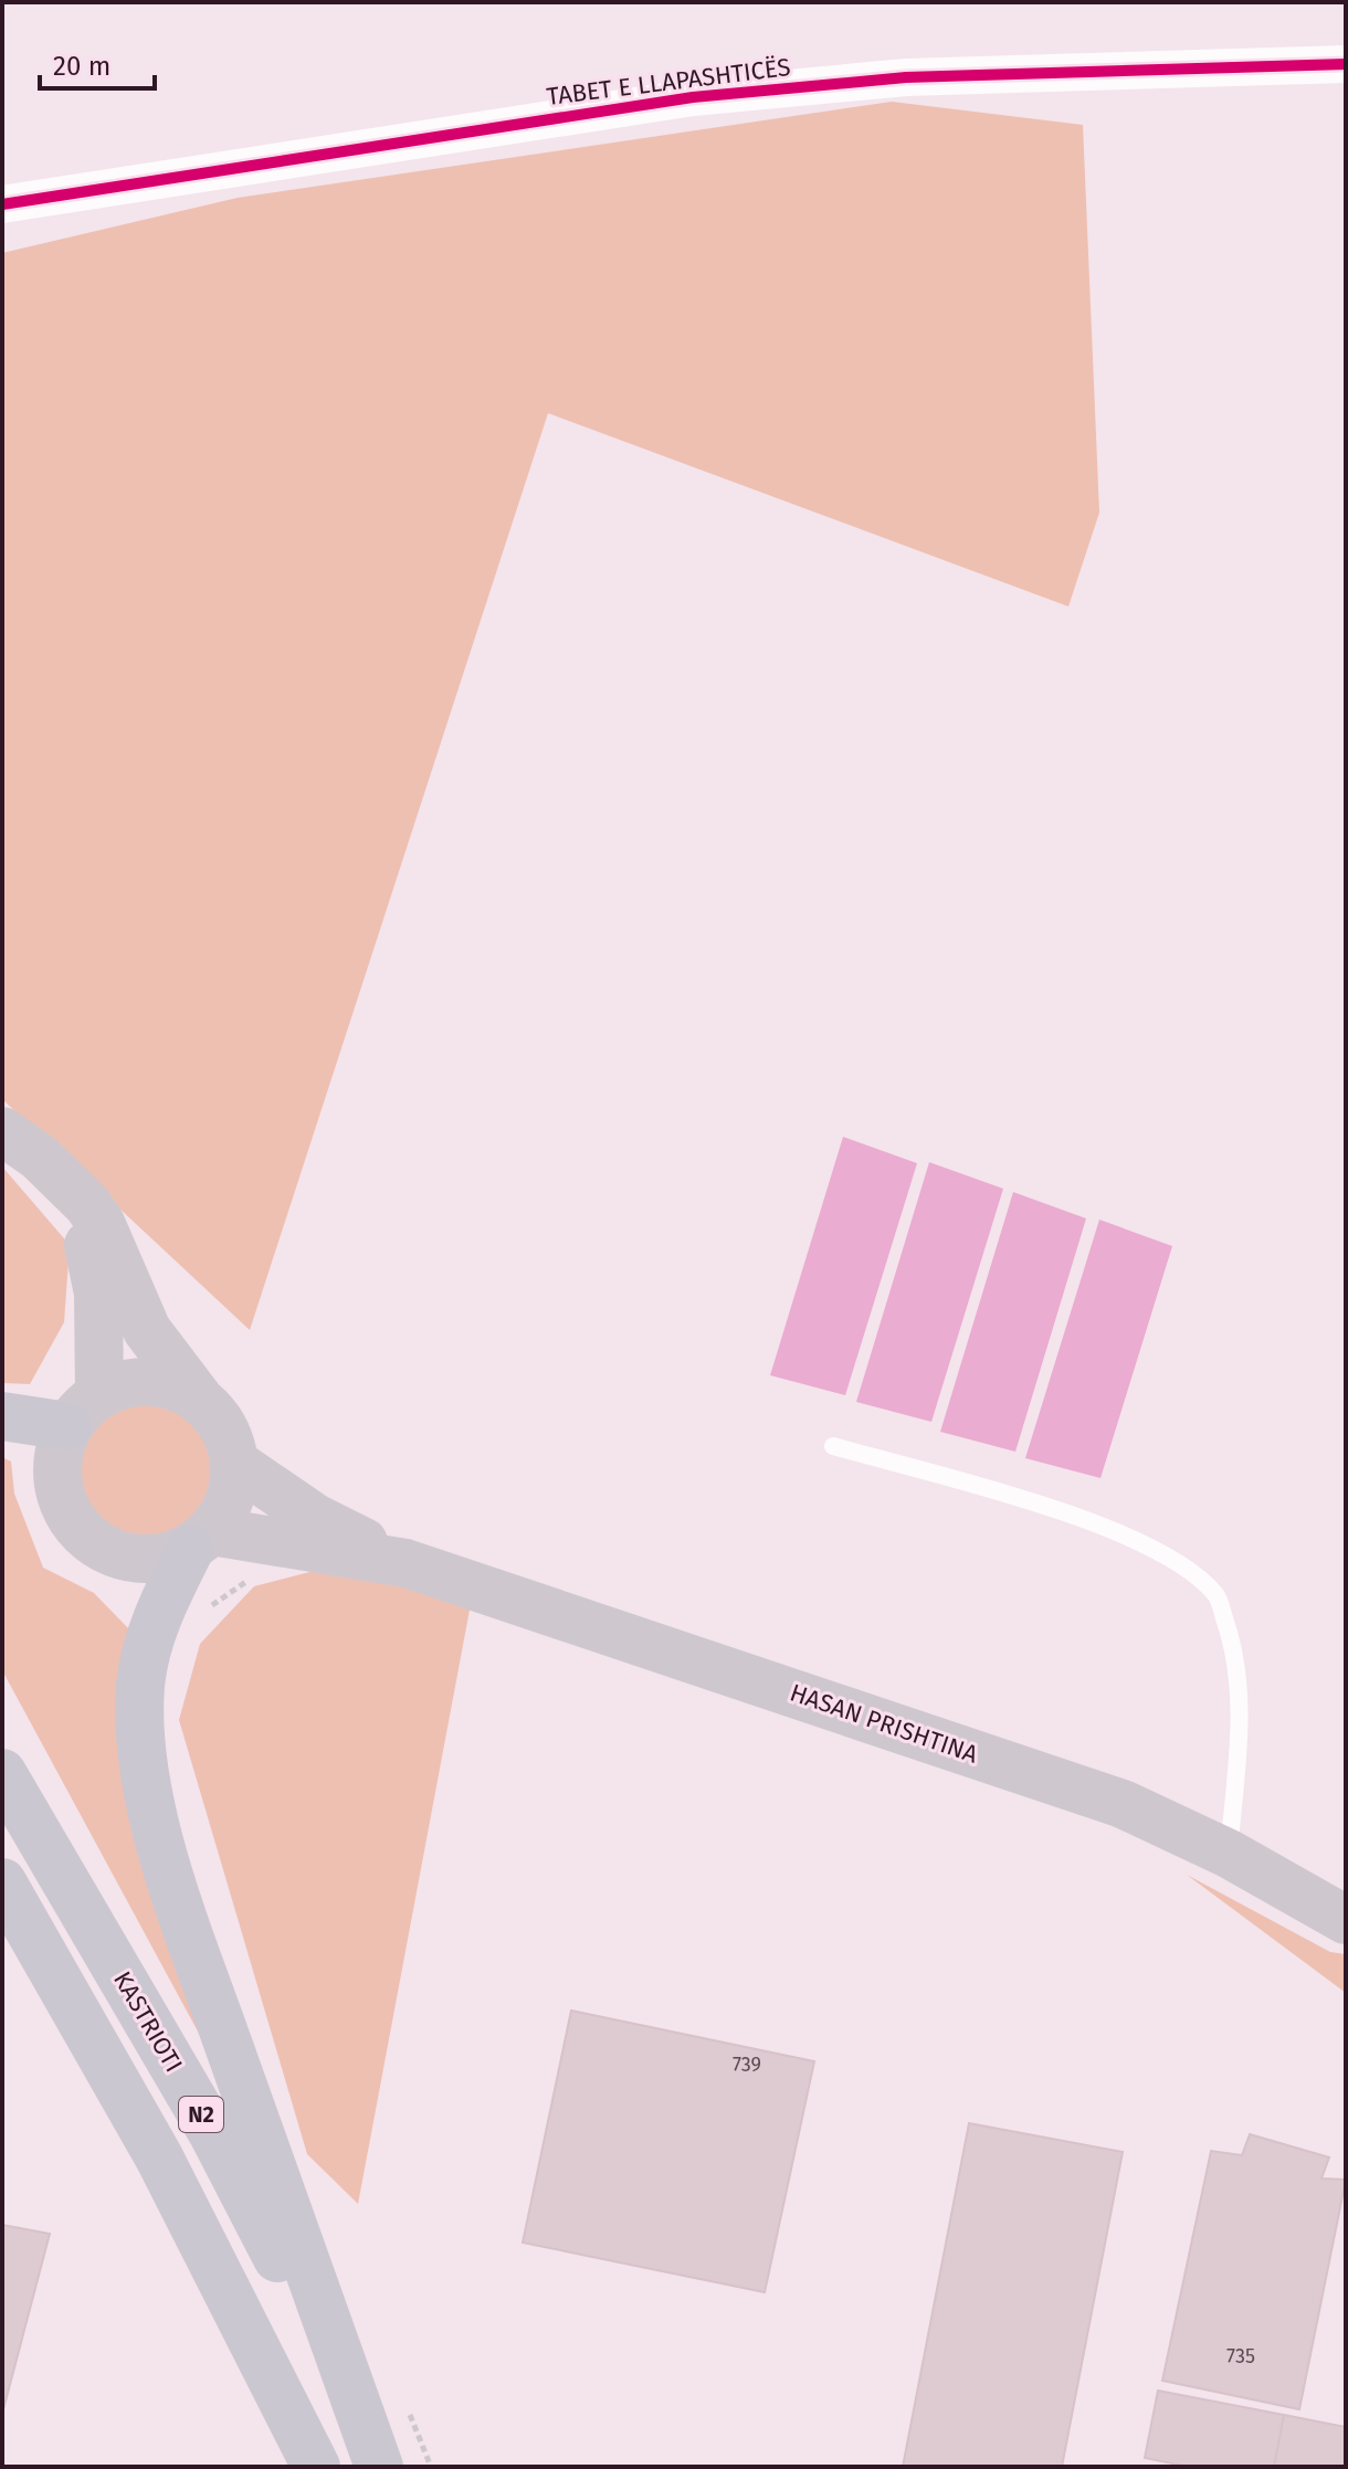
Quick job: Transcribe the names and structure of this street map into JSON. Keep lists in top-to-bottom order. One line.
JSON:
{"streets":{"highway":["KASTRIOTI","N2"],"main road":["HASAN PRISHTINA"],"street":["TABET E LLAPASHTICËS"]},"house_numbers":["739","735"],"scale_bar":"20 m"}
